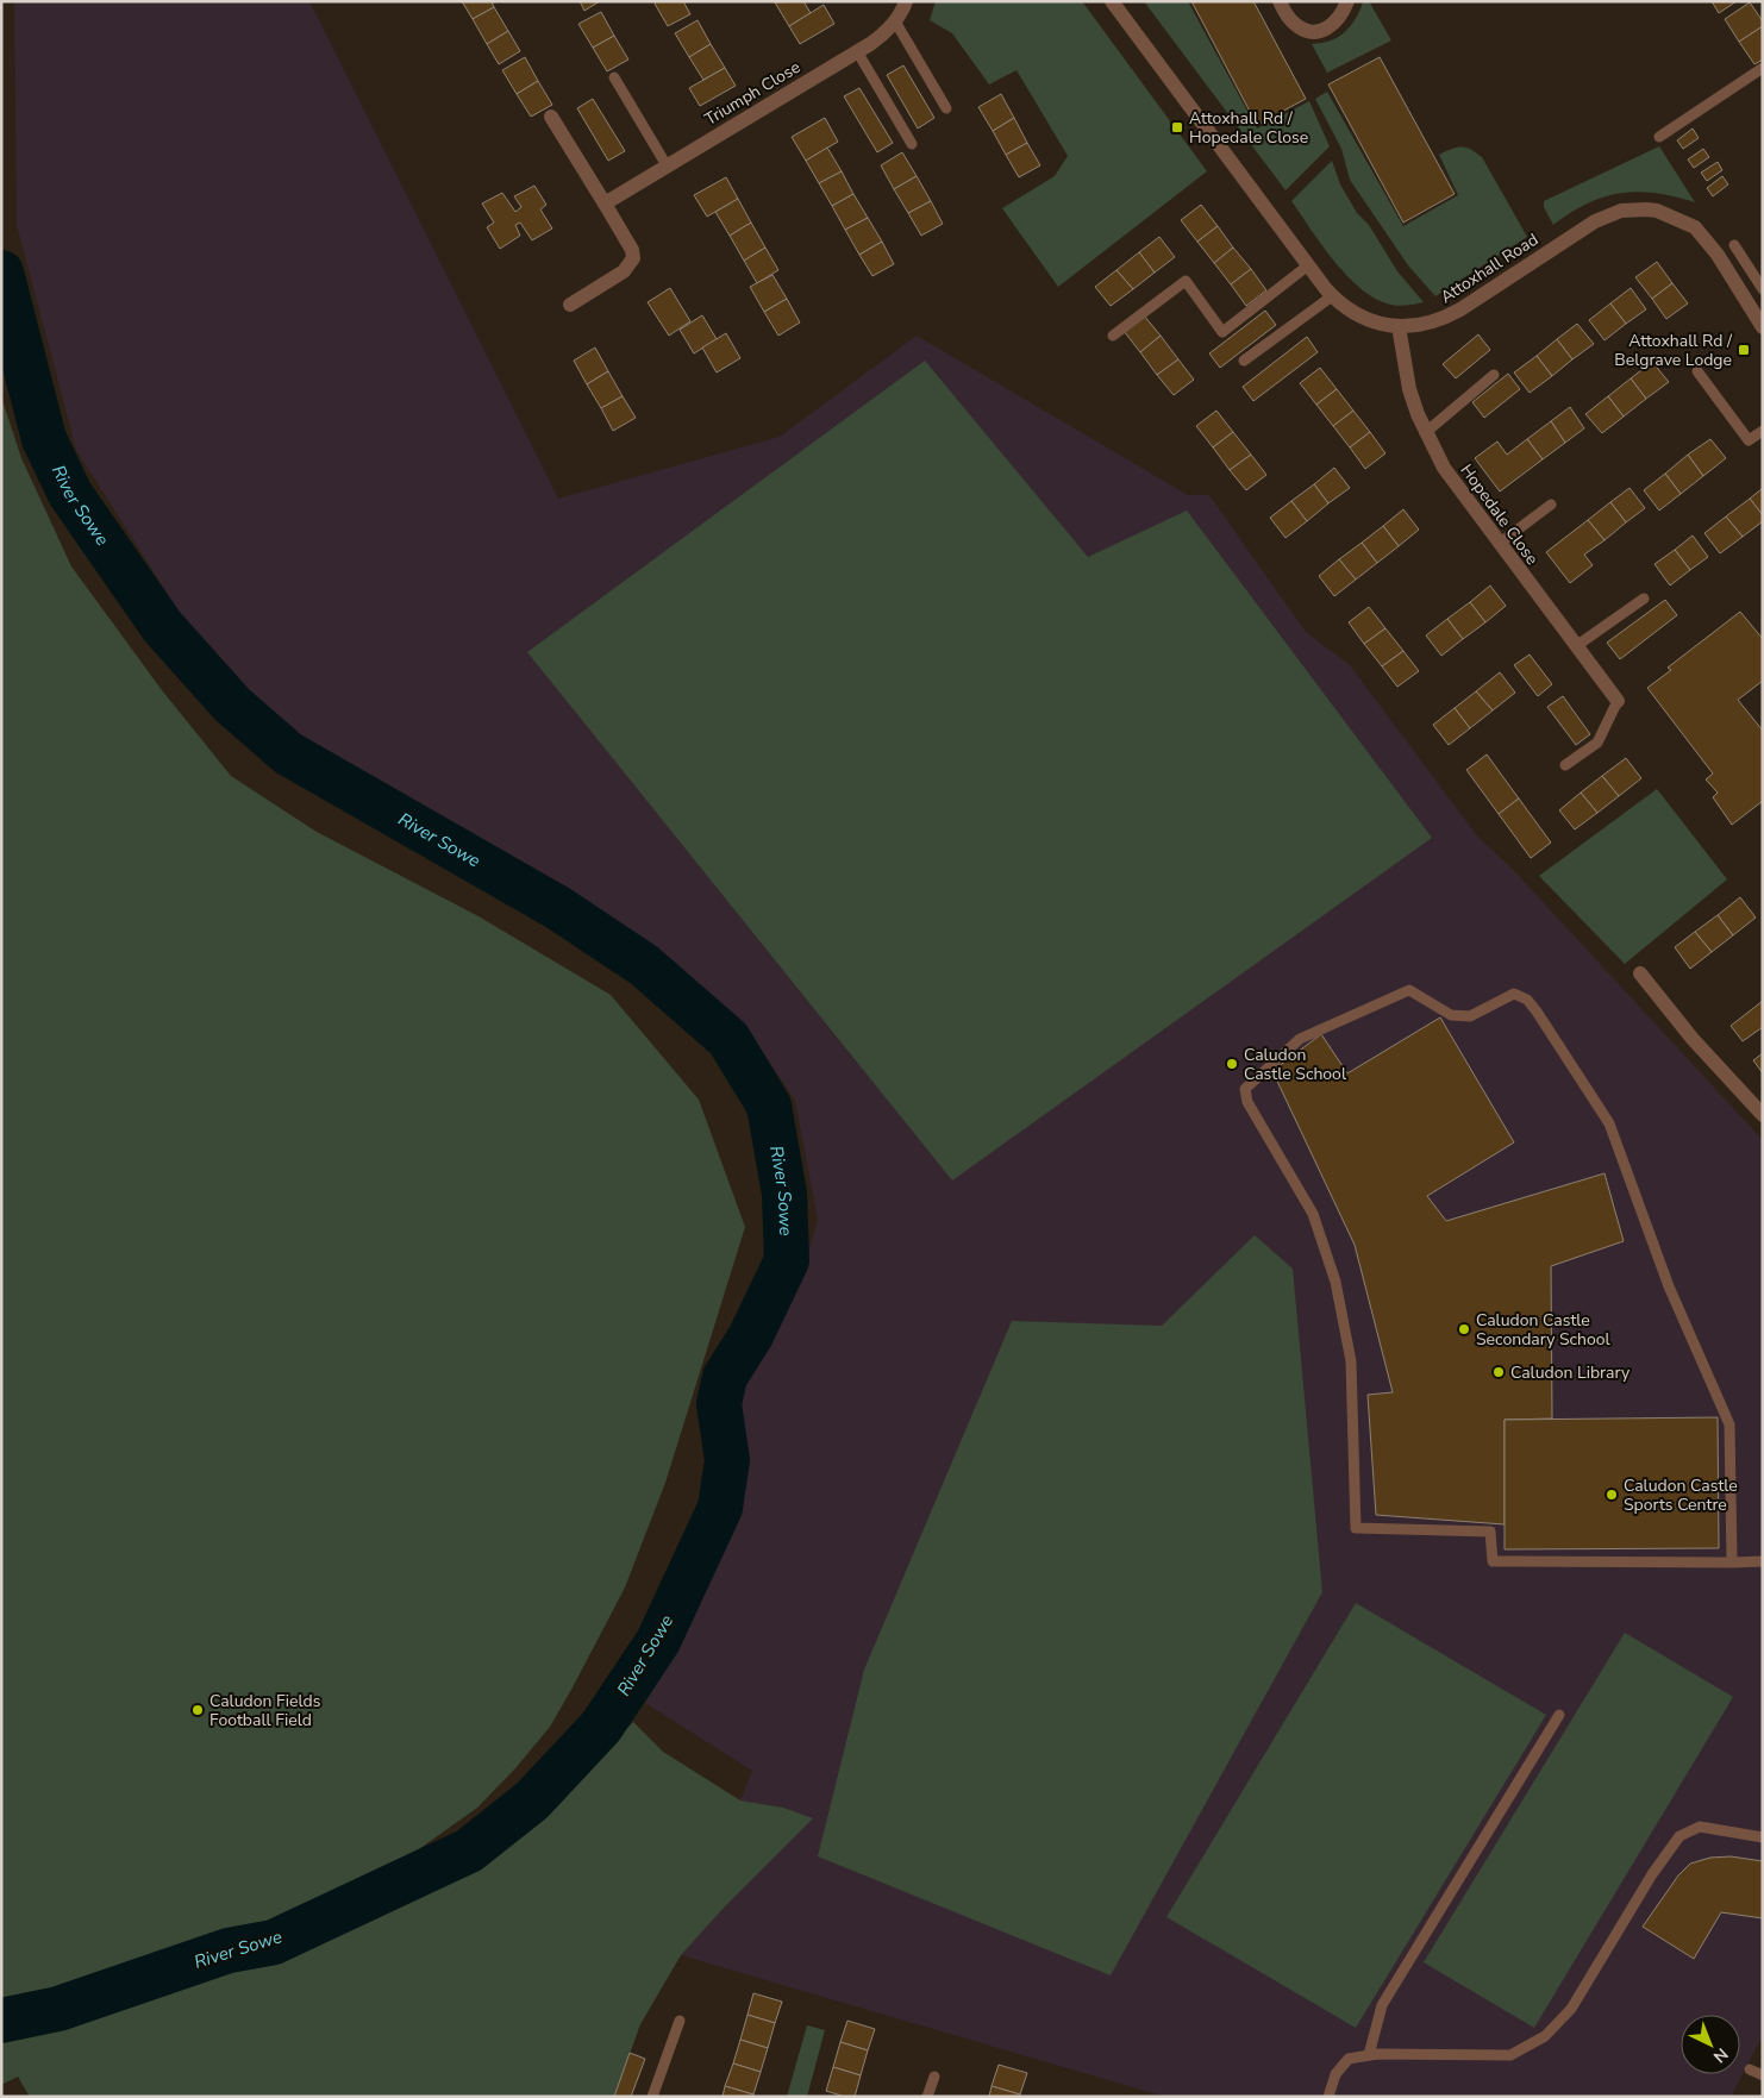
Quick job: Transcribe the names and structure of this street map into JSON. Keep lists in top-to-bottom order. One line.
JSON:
{"streets":{"street":["Triumph Close","Attoxhall Road","Hopedale Close"]},"crossings":[["Attoxhall Road","Hopedale Close"]],"water":["River Sowe"],"places":{"transit":["Attoxhall Rd / Hopedale Close","Attoxhall Rd / Belgrave Lodge"],"other":["Caludon Castle School","Caludon Castle Secondary School","Caludon Library","Caludon Castle Sports Centre","Caludon Fields Football Field"]},"north":"bottom right"}
